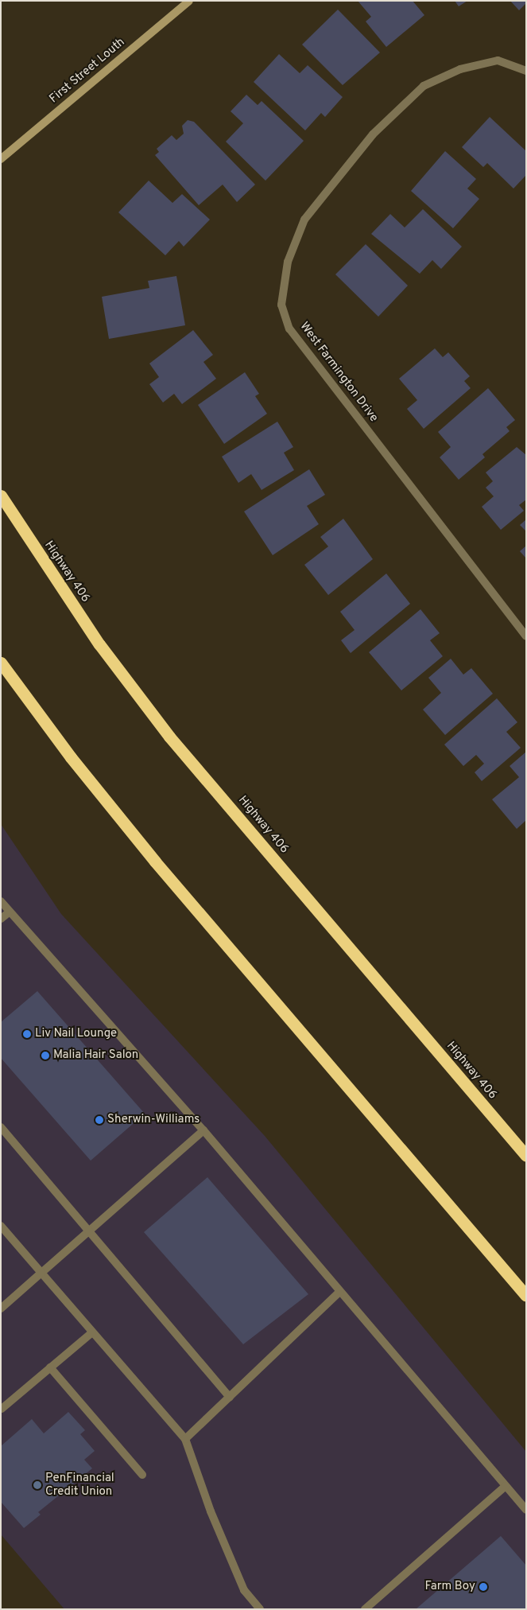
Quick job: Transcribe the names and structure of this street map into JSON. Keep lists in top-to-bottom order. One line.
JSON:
{"streets":{"highway":["Highway 406"],"street":["First Street Louth","West Farmington Drive"]},"places":["Liv Nail Lounge","Malia Hair Salon","Sherwin-Williams","PenFinancial Credit Union","Farm Boy"]}
